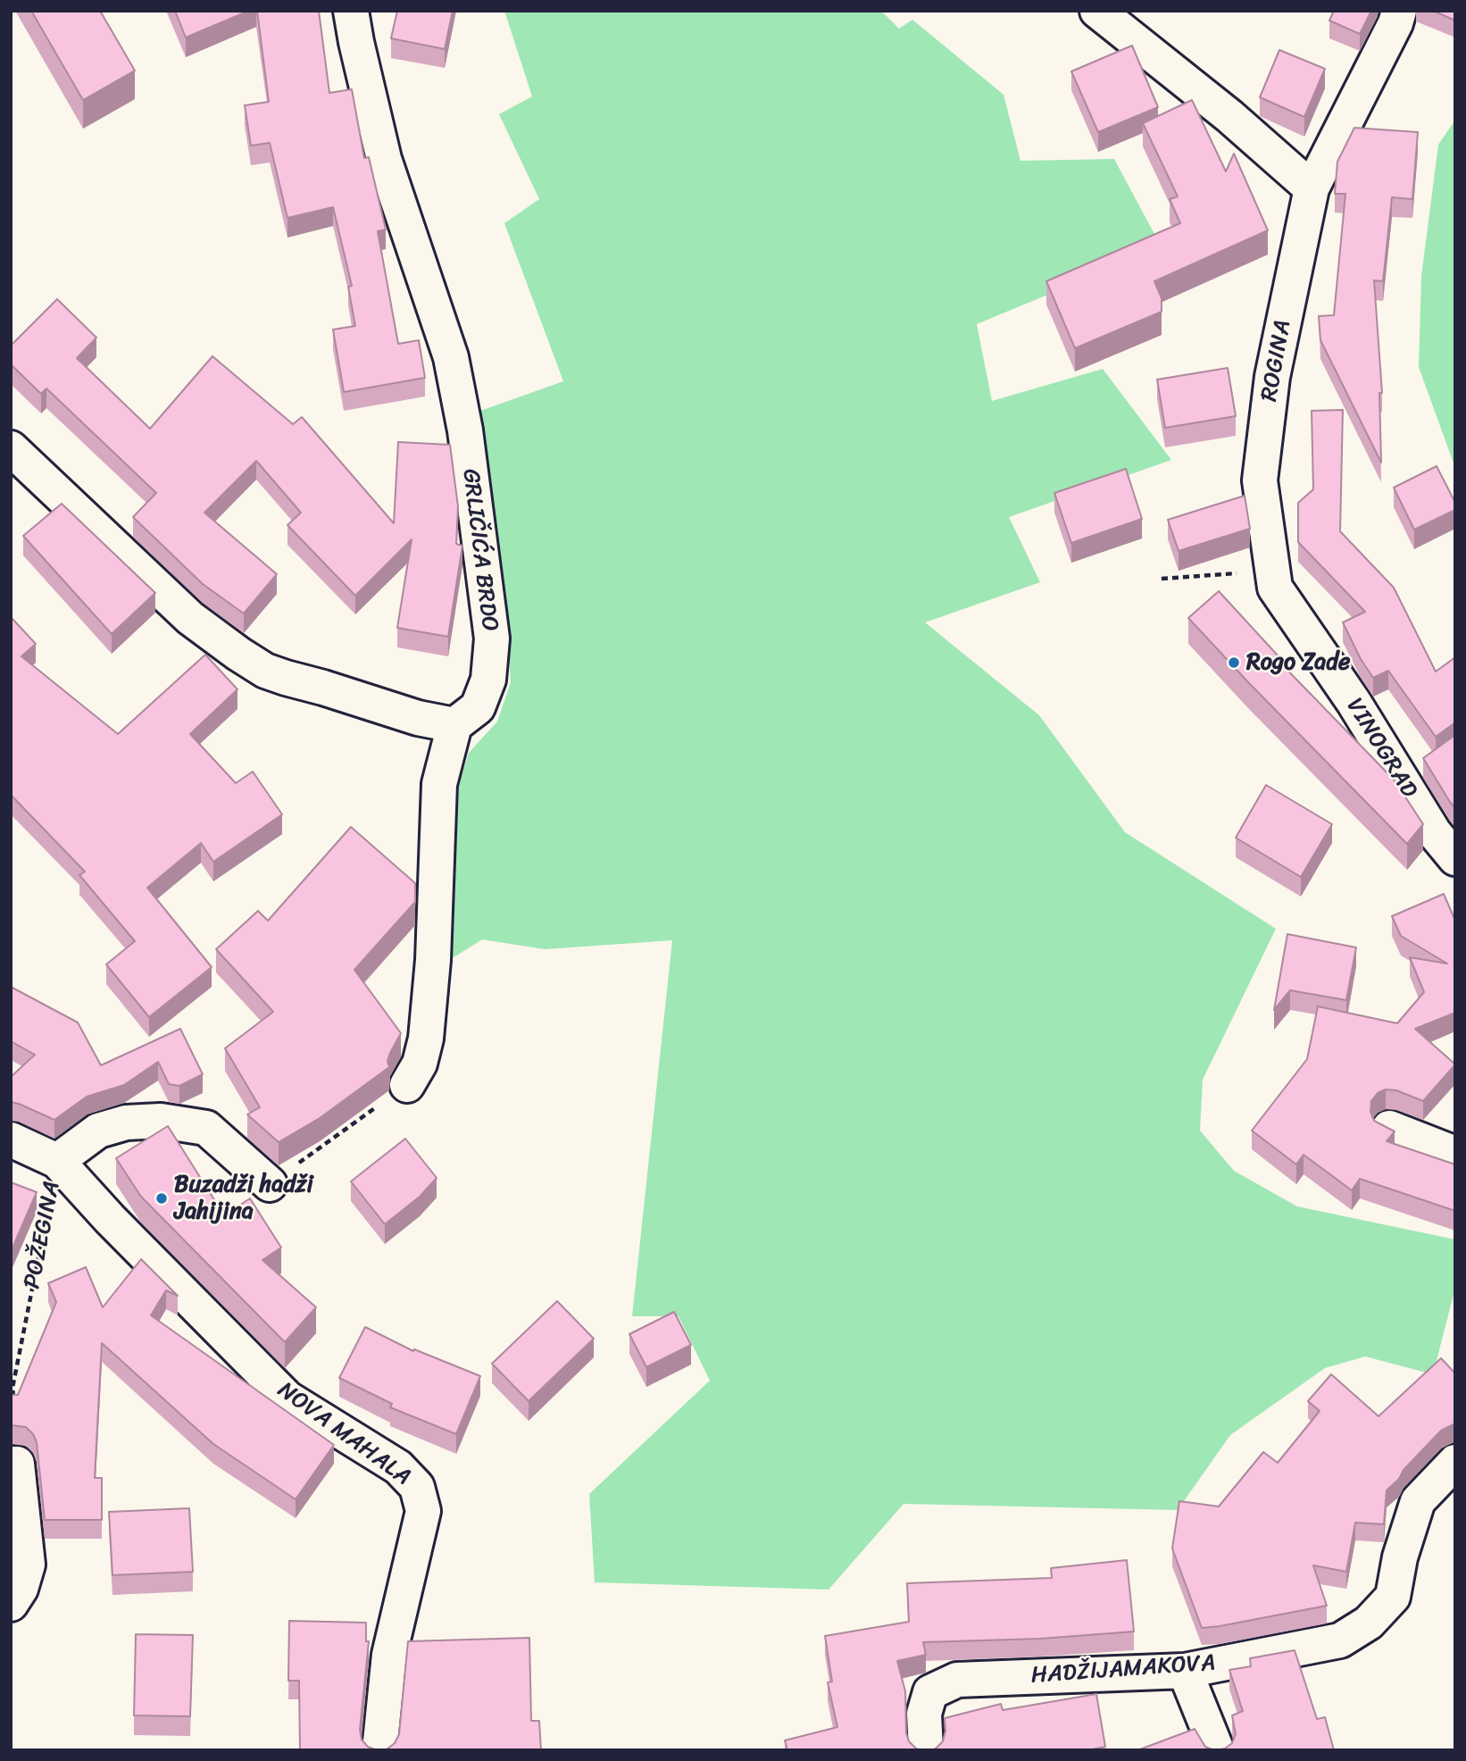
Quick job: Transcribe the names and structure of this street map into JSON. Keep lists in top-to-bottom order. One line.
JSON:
{"streets":{"street":["ROGINA","GRLIČIĆA BRDO","VINOGRAD","NOVA MAHALA","HADŽIJAMAKOVA"],"path":["POŽEGINA"]},"crossings":[["ROGINA","VINOGRAD"],["POŽEGINA","NOVA MAHALA"]],"places":["Rogo Zade","Buzadži hadži Jahijina"]}
